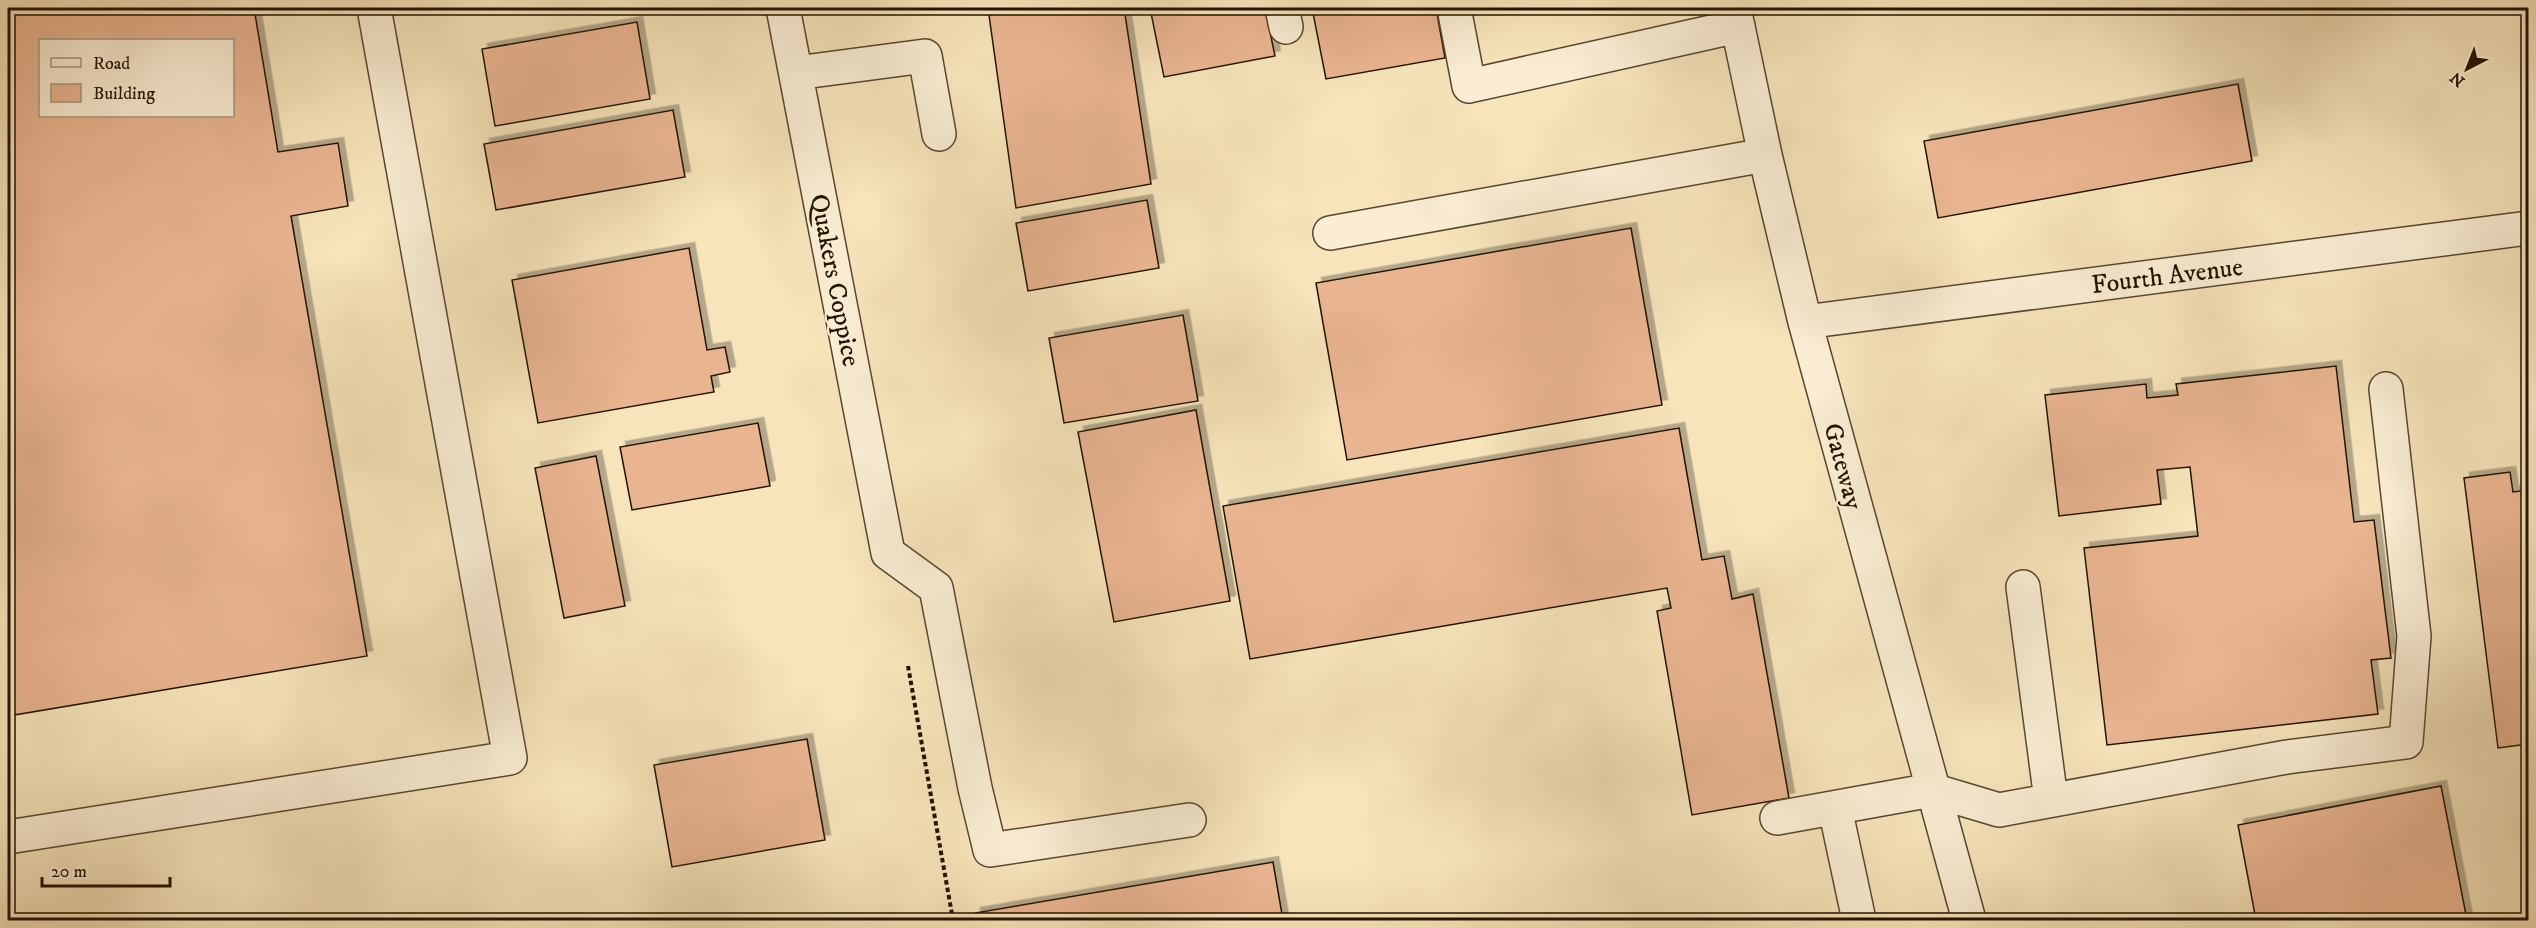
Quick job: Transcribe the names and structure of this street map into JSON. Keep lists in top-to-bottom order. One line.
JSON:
{"streets":{"street":["Fourth Avenue","Quakers Coppice","Gateway"]},"crossings":[["Fourth Avenue","Gateway"]],"legend":["Road","Building"],"scale_bar":"20 m","north":"bottom left"}
